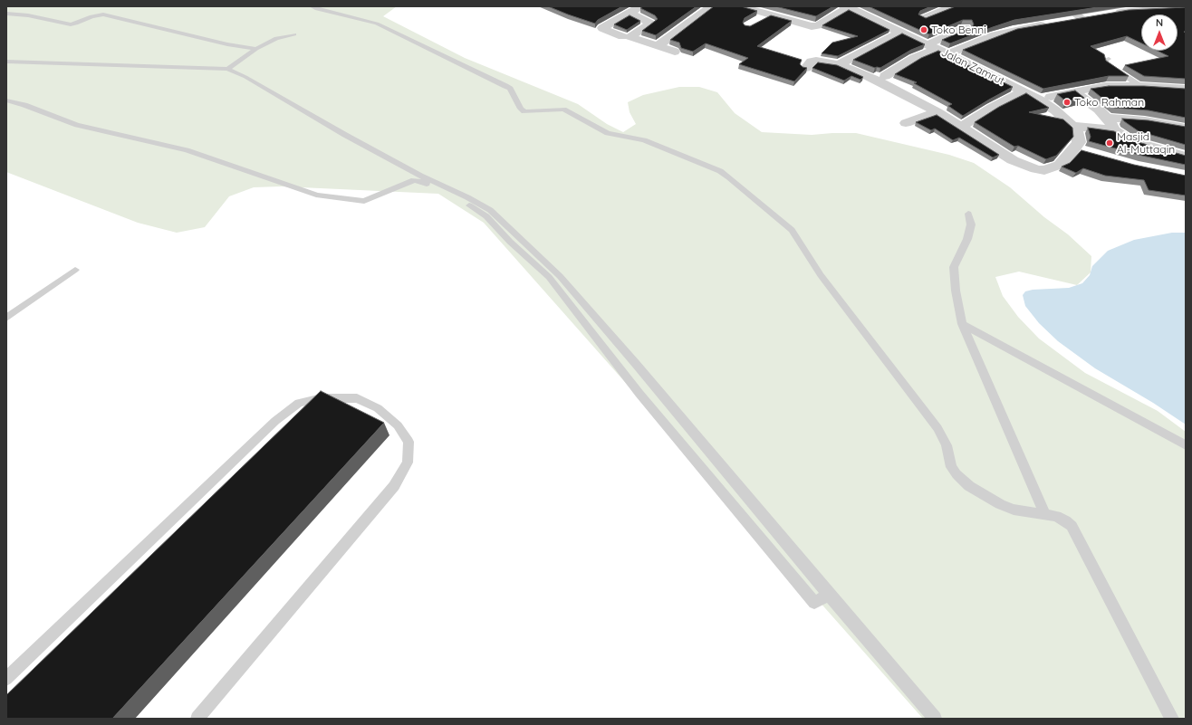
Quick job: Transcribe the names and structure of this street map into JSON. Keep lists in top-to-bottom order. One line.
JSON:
{"streets":{"street":["Jalan Zamrut"]},"places":["Toko Benni","Toko Rahman","Masjid Al-Muttaqin"],"north":"top"}
